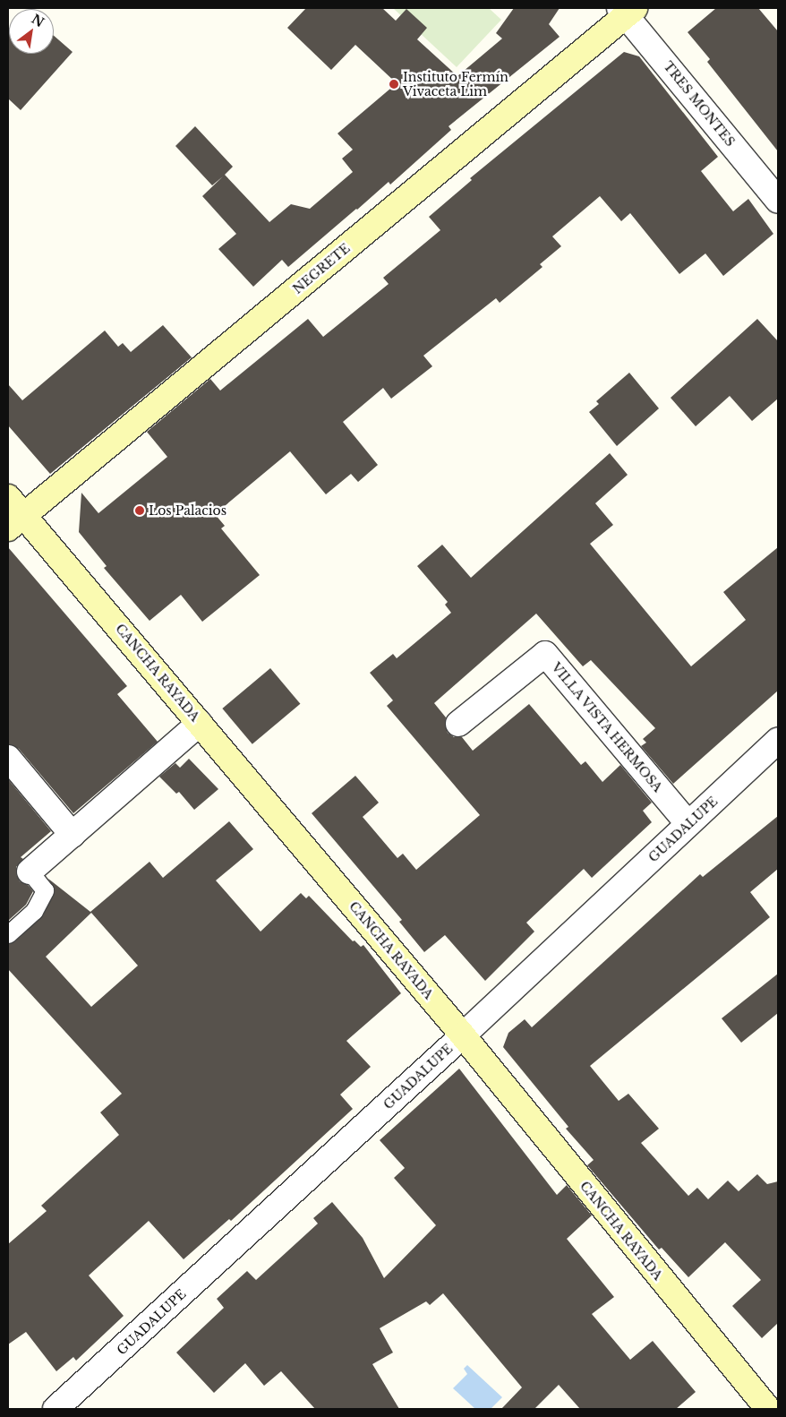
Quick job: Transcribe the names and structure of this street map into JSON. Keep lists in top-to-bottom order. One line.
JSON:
{"streets":{"main road":["NEGRETE","CANCHA RAYADA"],"street":["TRES MONTES","VILLA VISTA HERMOSA","GUADALUPE"]},"crossings":[["TRES MONTES","NEGRETE"],["NEGRETE","CANCHA RAYADA"],["CANCHA RAYADA","GUADALUPE"],["VILLA VISTA HERMOSA","GUADALUPE"]],"places":["Instituto Fermín Vivaceta Lim","Los Palacios"],"north":"top right"}
